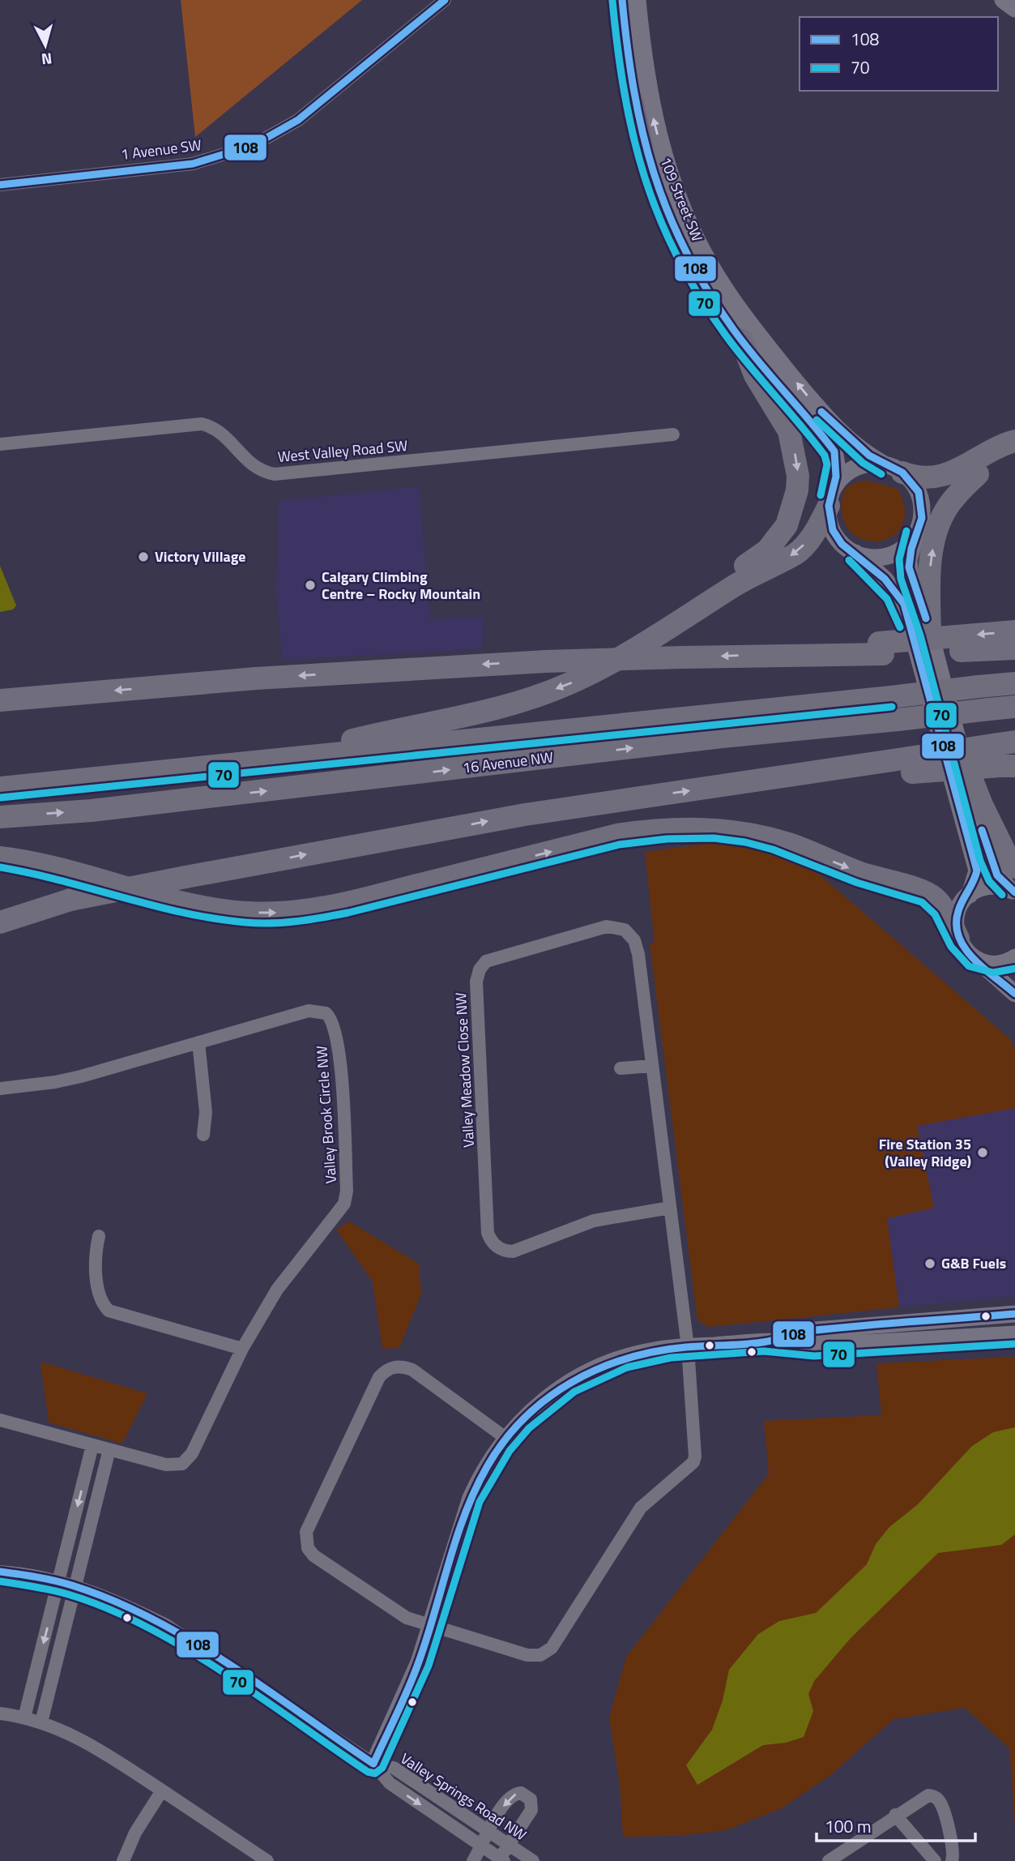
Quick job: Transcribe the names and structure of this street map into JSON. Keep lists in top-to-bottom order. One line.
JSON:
{"streets":{"highway":["16 Avenue NW"],"street":["1 Avenue SW","109 Street SW","West Valley Road SW","Valley Meadow Close NW","Valley Brook Circle NW","Valley Springs Road NW"]},"places":["Victory Village","Calgary Climbing Centre – Rocky Mountain","Fire Station 35 (Valley Ridge)","G&B Fuels"],"lines":["transit line 108","transit line 70"],"legend":["108","70"],"scale_bar":"100 m","north":"bottom"}
